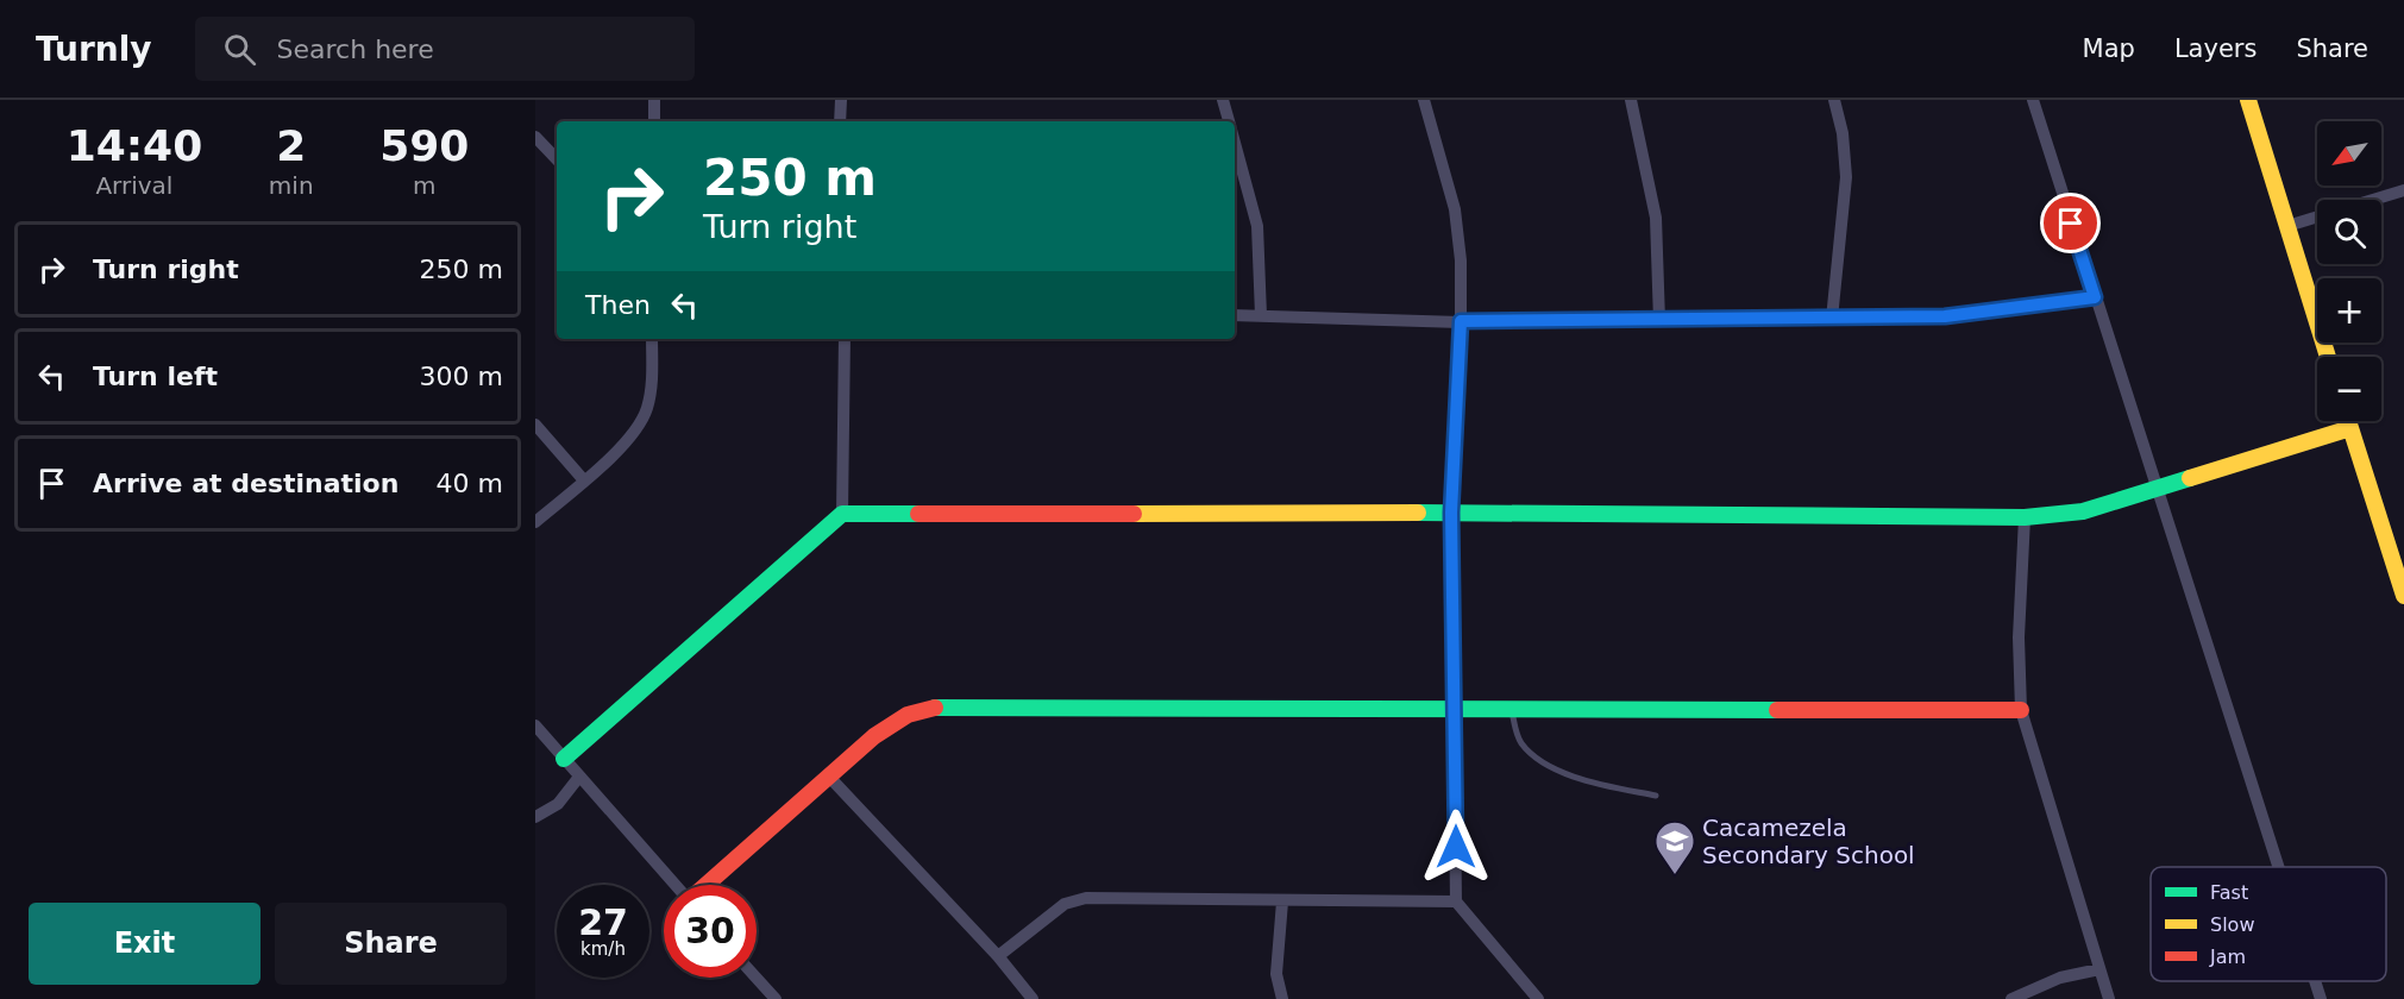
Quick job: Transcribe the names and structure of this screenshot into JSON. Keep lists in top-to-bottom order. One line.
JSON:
{"places":{"school or university":["Cacamezela Secondary School"]},"legend":["Fast","Slow","Jam"],"north":"bottom left","page":{"header":"Turnly","search":"Search here","nav":["Map","Layers","Share"],"eta":["14:40","Arrival","2","min","590","m"],"map_buttons":["+","−"],"turn":["250 m","Turn right"],"list":[{"name":"Turn right","value":"250 m"},{"name":"Turn left","value":"300 m"},{"name":"Arrive at destination","value":"40 m"}],"then":"Then","speed":"27 km/h","limit":"30","buttons":["Exit","Share"]}}
